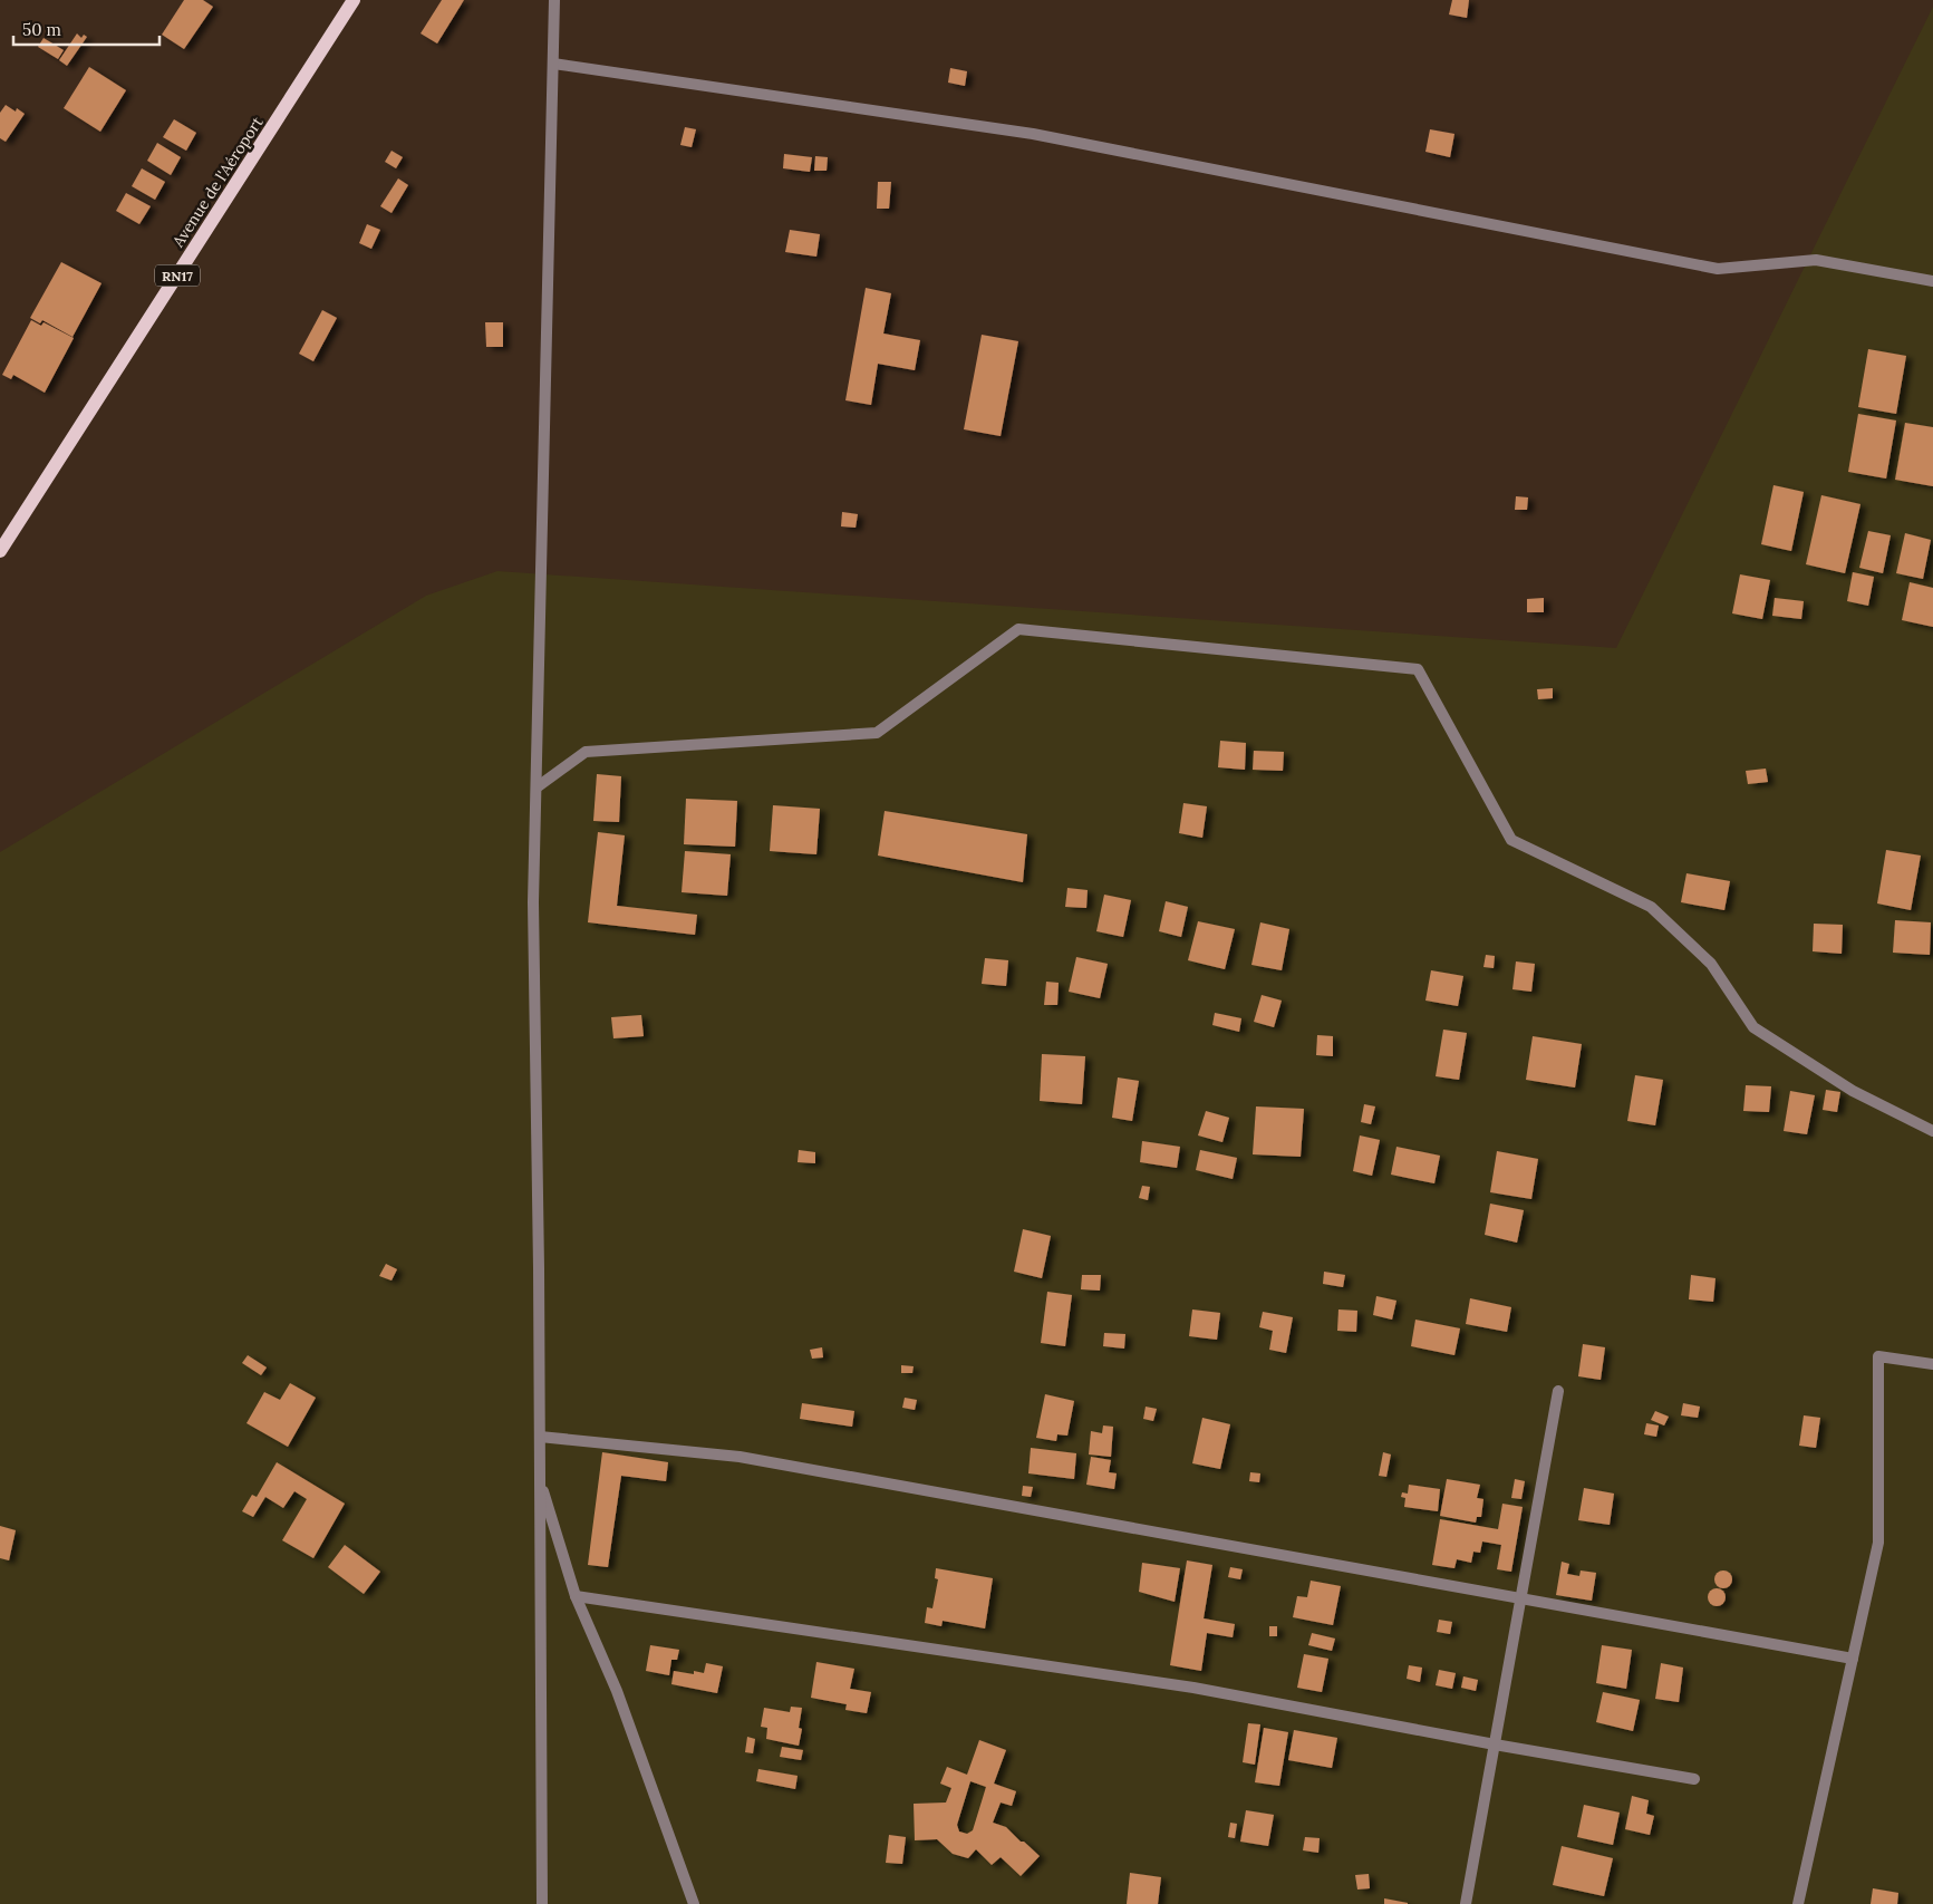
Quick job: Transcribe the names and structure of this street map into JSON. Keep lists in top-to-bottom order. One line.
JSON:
{"streets":{"main road":["Avenue de l'Aéroport","RN17"]},"scale_bar":"50 m"}
